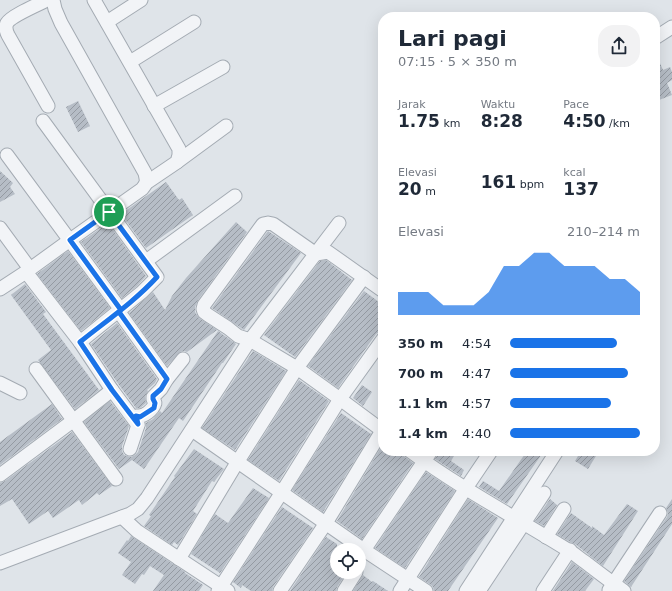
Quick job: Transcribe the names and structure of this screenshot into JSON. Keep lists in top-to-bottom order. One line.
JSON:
{"page":{"heading":["Lari pagi","07:15 · 5 × 350 m"],"stats":[["Jarak","1.75 km"],["Waktu","8:28"],["Pace","4:50 /km"],["Elevasi","20 m"],["161 bpm"],["kcal","137"]],"chart":["Elevasi","210–214 m"],"list":[{"name":"350 m","note":"4:54"},{"name":"700 m","note":"4:47"},{"name":"1.1 km","note":"4:57"},{"name":"1.4 km","note":"4:40"}]}}
